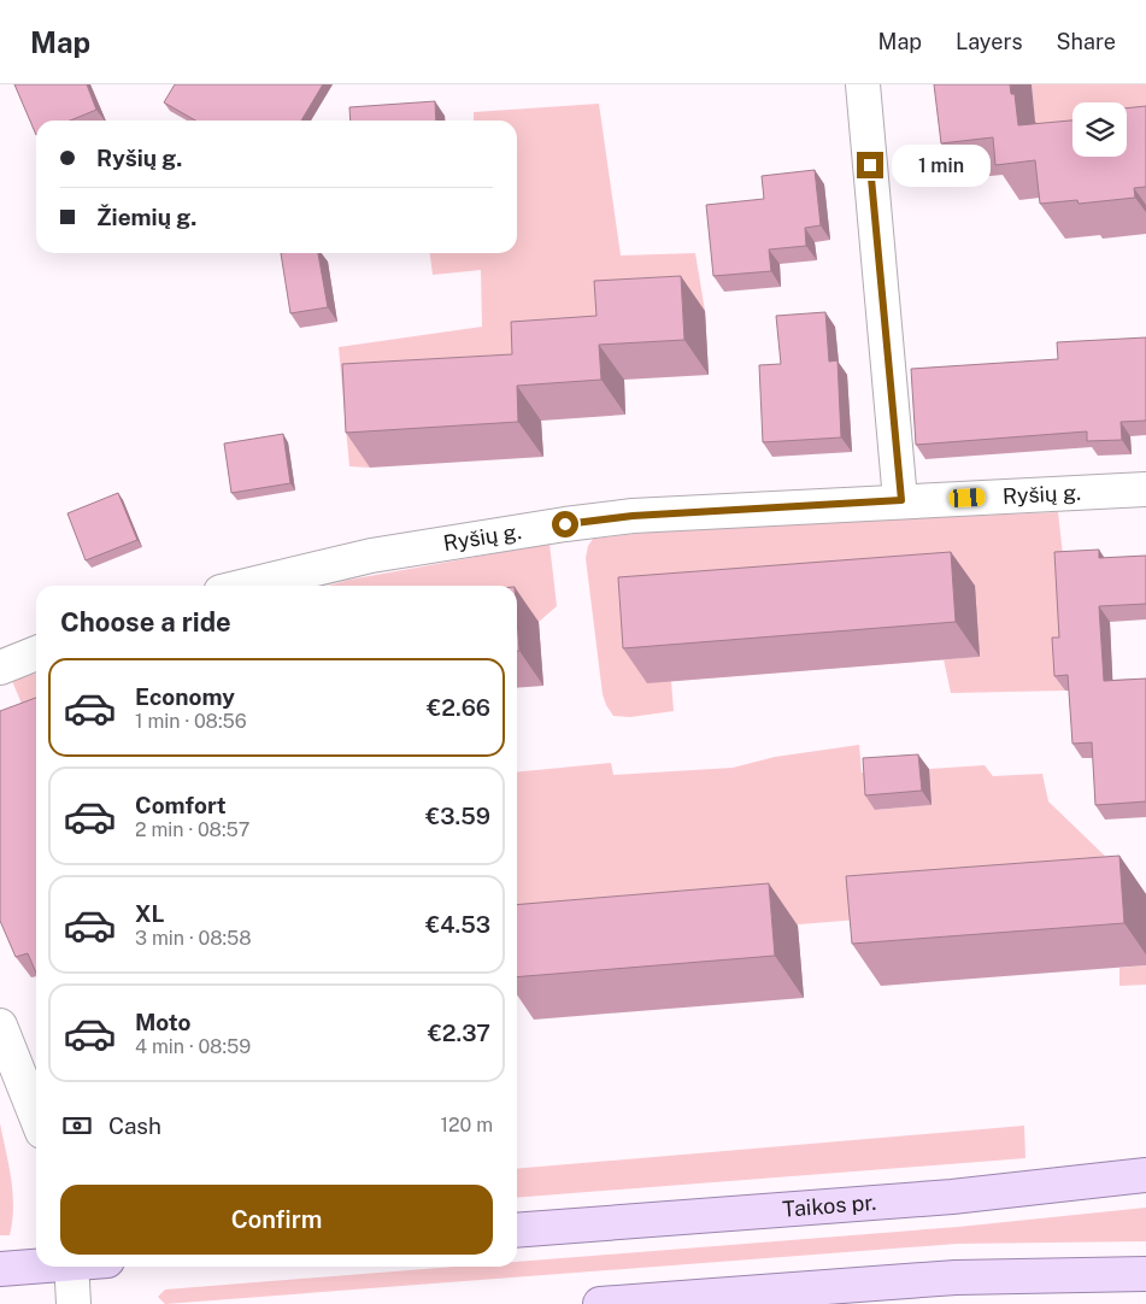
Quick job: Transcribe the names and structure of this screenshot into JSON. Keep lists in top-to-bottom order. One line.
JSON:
{"streets":{"main road":["Taikos pr."],"street":["Ryšių g."]},"page":{"header":"Map","nav":["Map","Layers","Share"],"banner":["Ryšių g.","Žiemių g."],"bubble":"1 min","heading":"Choose a ride","list":[{"name":"Economy","note":"1 min · 08:56","value":"€2.66"},{"name":"Comfort","note":"2 min · 08:57","value":"€3.59"},{"name":"XL","note":"3 min · 08:58","value":"€4.53"},{"name":"Moto","note":"4 min · 08:59","value":"€2.37"}],"pay":["Cash","120 m"],"buttons":"Confirm"}}
